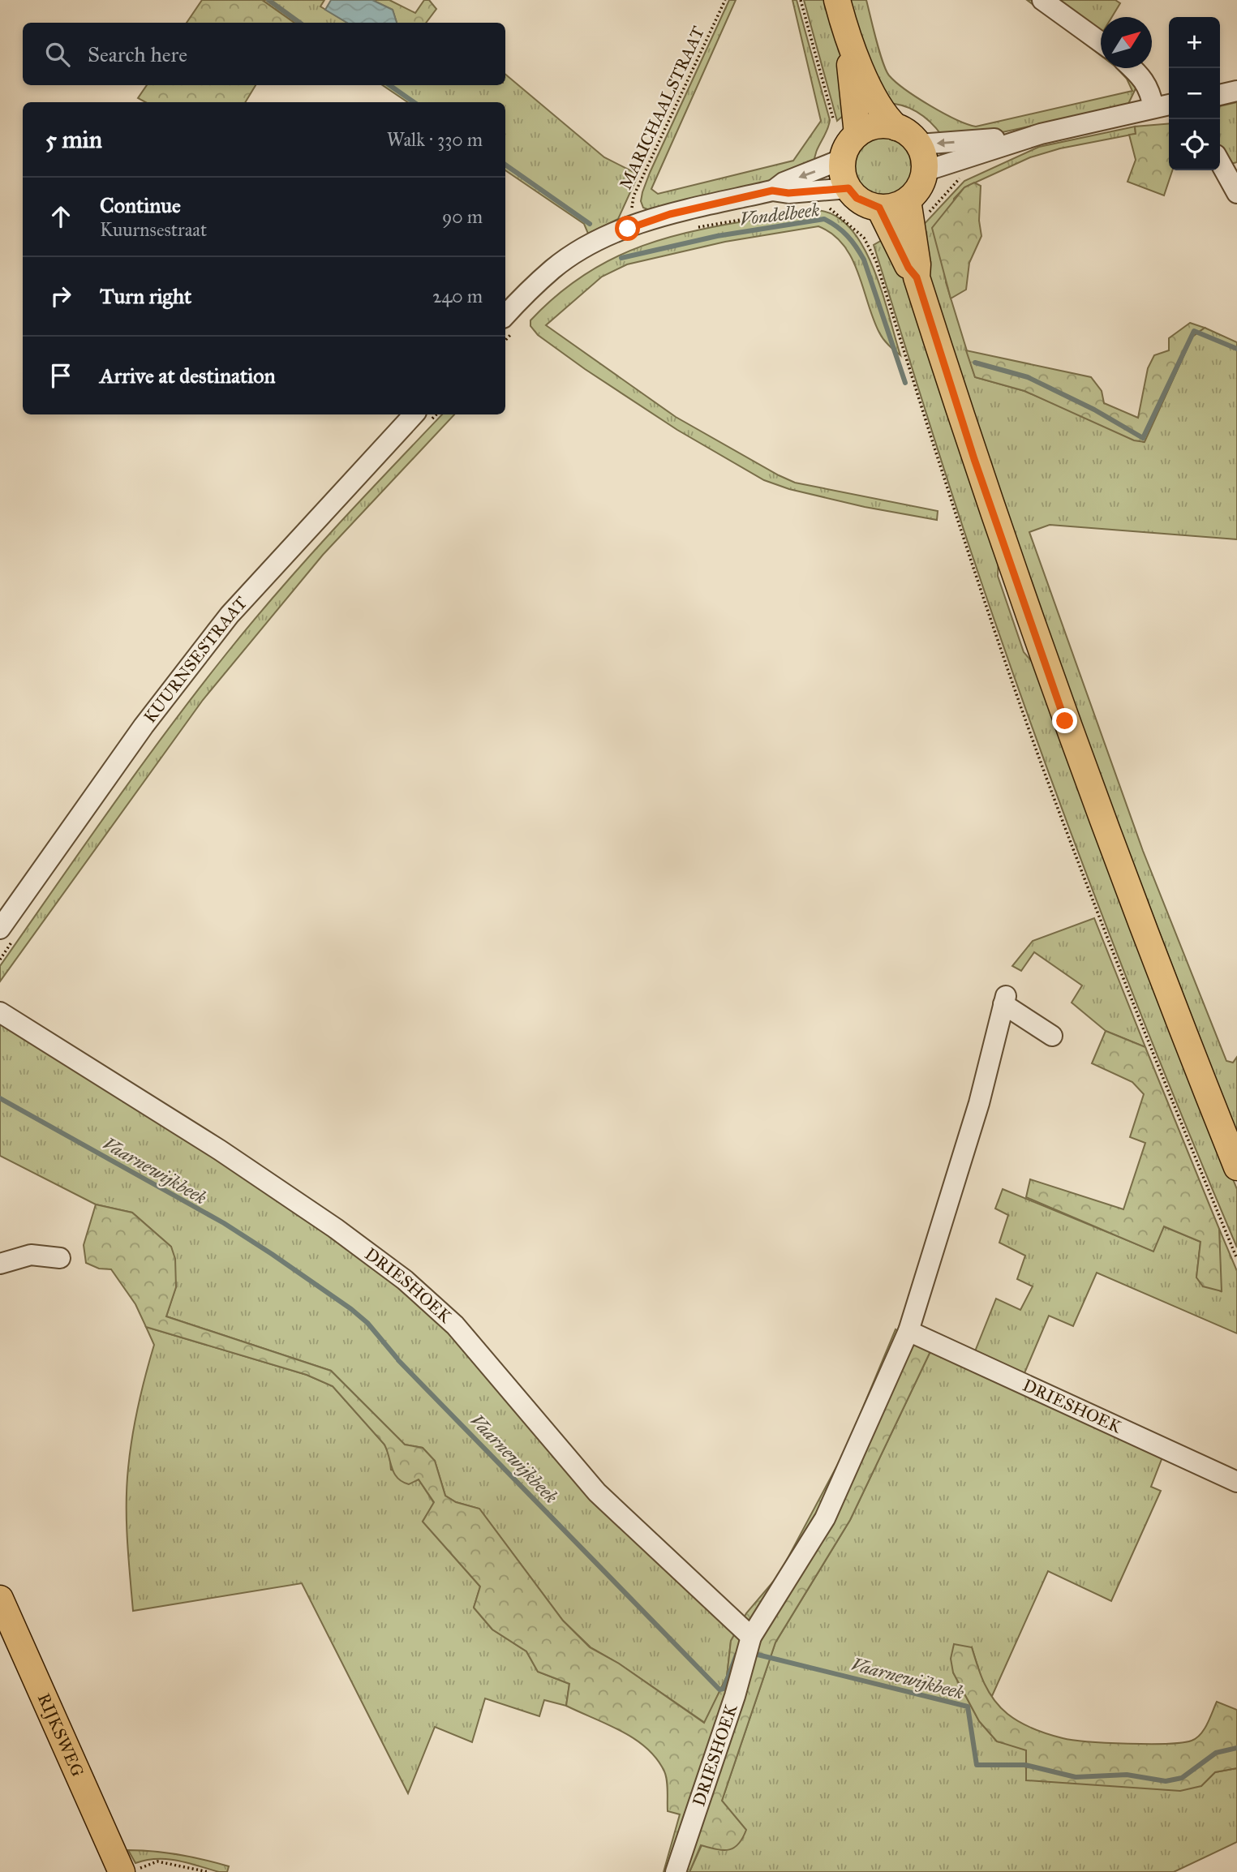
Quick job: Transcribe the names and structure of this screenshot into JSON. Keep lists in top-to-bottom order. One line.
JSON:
{"streets":{"main road":["RIJKSWEG"],"street":["KUURNSESTRAAT","DRIESHOEK"],"path":["MARICHAALSTRAAT"]},"water":["Vondelbeek","Vaarnewijkbeek"],"north":"top right","page":{"map_buttons":["+","−"],"search":"Search here","heading":["5 min","Walk · 330 m"],"list":[["Continue","Kuurnsestraat","90 m"],["Turn right","240 m"],"Arrive at destination"]}}
